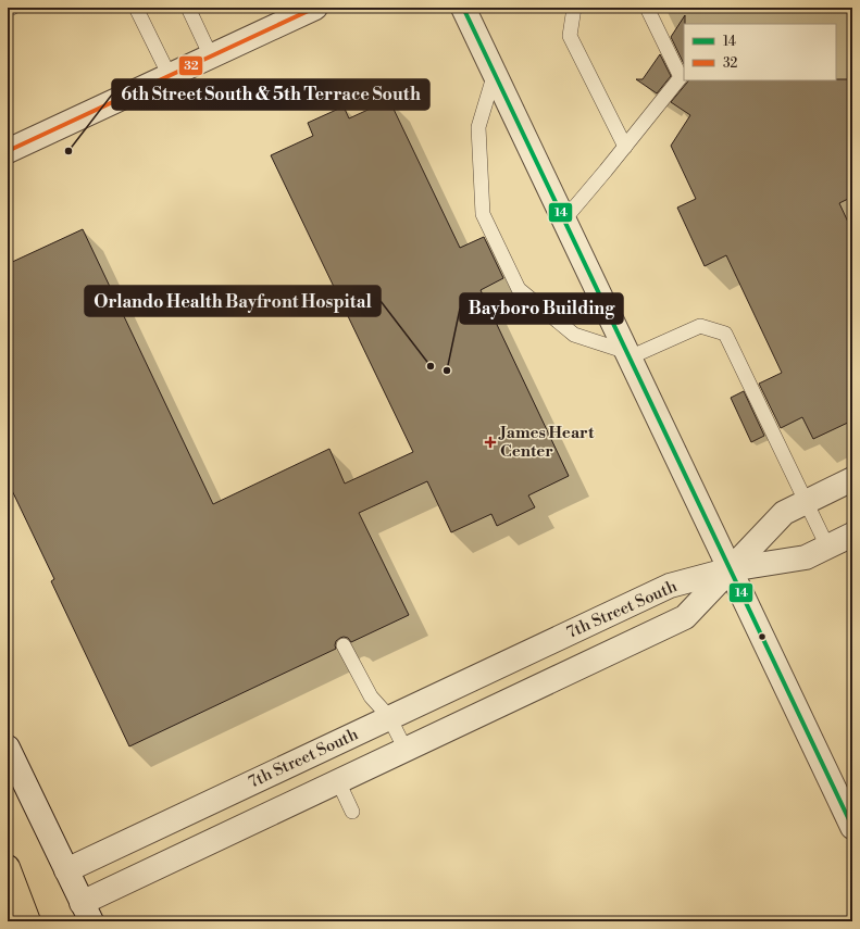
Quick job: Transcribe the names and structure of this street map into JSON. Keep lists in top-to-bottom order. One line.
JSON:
{"streets":{"street":["7th Street South"]},"places":{"other":["6th Street South & 5th Terrace South","Orlando Health Bayfront Hospital","Bayboro Building"],"health":["James Heart Center"]},"lines":["transit line 14","transit line 32"],"legend":["14","32"]}
